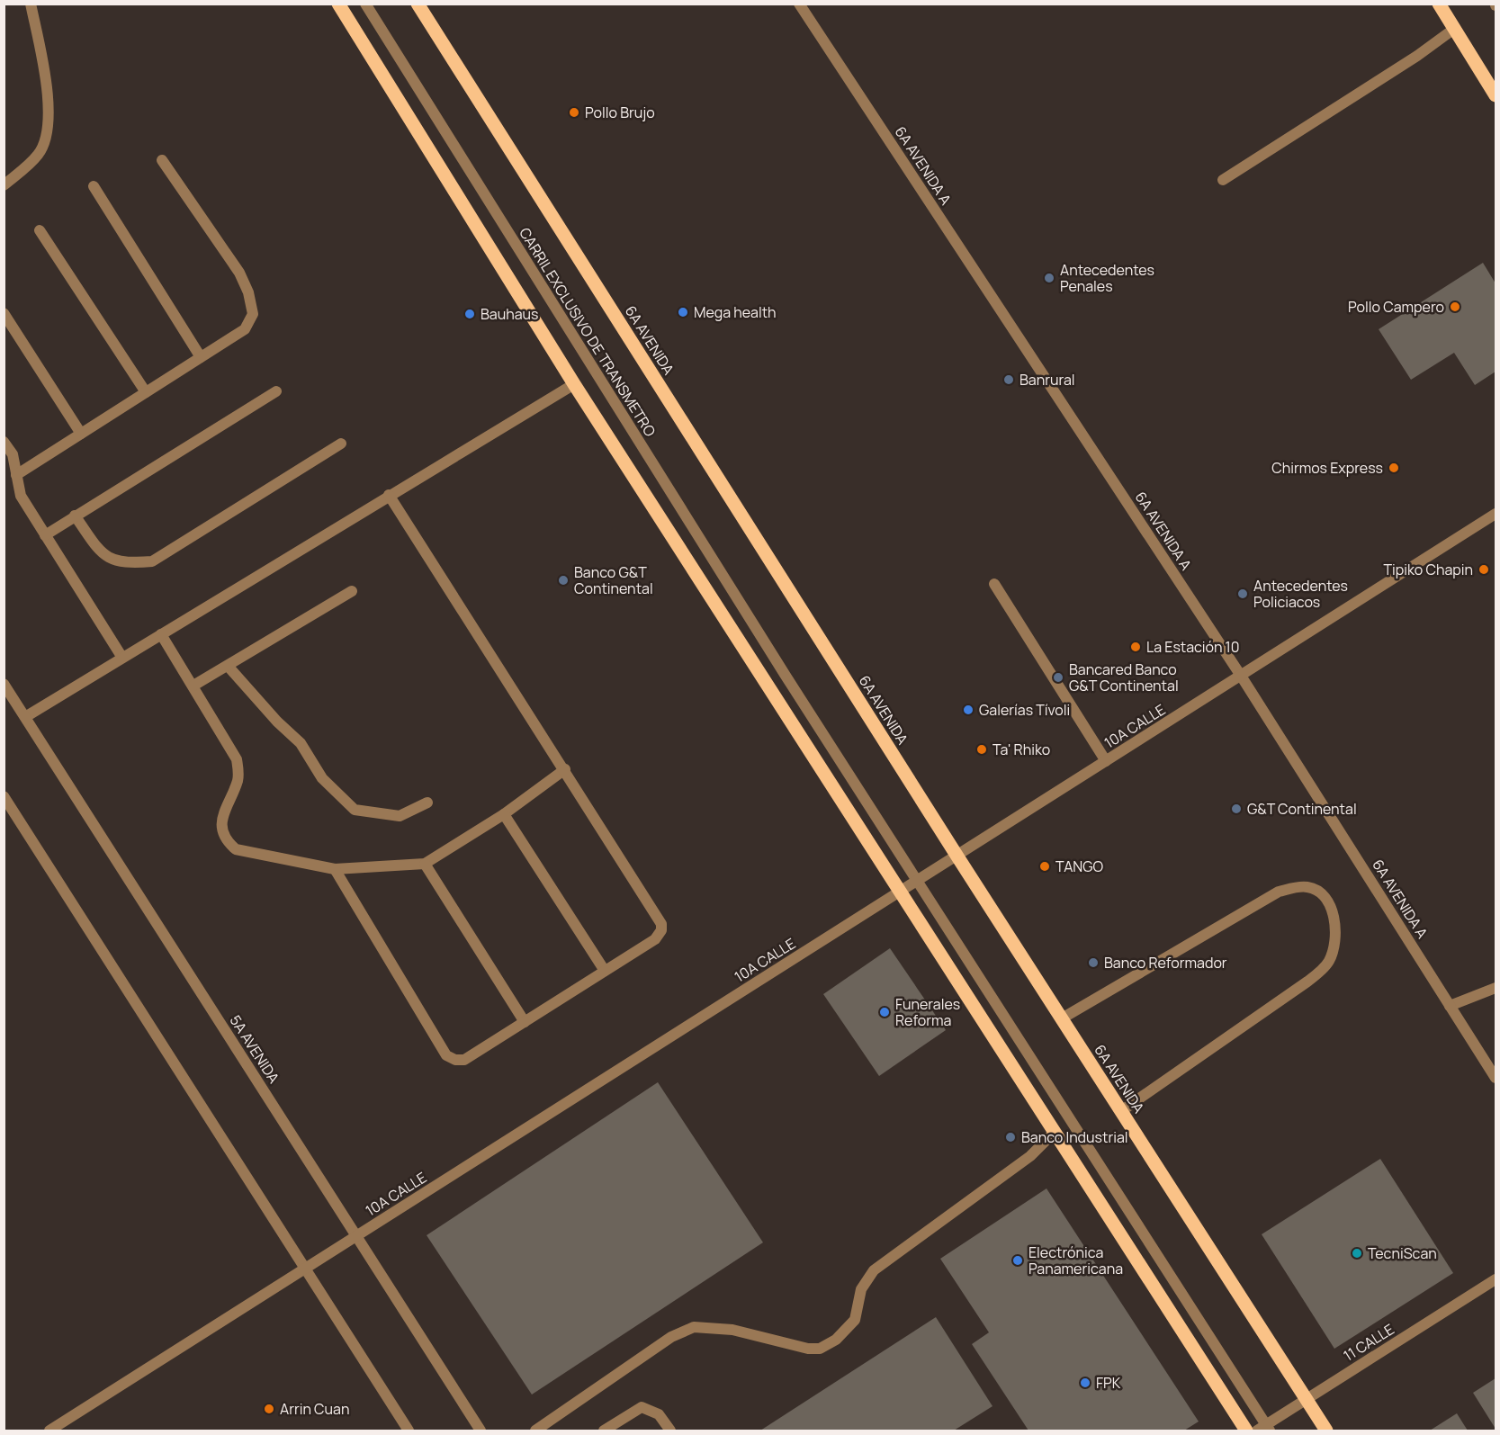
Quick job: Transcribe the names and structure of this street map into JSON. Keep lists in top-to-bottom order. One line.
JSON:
{"streets":{"main road":["6A AVENIDA"],"street":["6A AVENIDA A","CARRIL EXCLUSIVO DE TRANSMETRO","10A CALLE","5A AVENIDA","11 CALLE"]},"crossings":[["6A AVENIDA A","10A CALLE"],["CARRIL EXCLUSIVO DE TRANSMETRO","10A CALLE"],["CARRIL EXCLUSIVO DE TRANSMETRO","11 CALLE"],["6A AVENIDA","10A CALLE"],["6A AVENIDA","11 CALLE"],["10A CALLE","5A AVENIDA"]],"places":["Pollo Brujo","Antecedentes Penales","Pollo Campero","Mega health","Bauhaus","Banrural","Chirmos Express","Tipiko Chapin","Banco G&T Continental","Antecedentes Policiacos","La Estación 10","Bancared Banco G&T Continental","Galerías Tívoli","Ta' Rhiko","G&T Continental","TANGO","Banco Reformador","Funerales Reforma","Banco Industrial","TecniScan","Electrónica Panamericana","FPK","Arrin Cuan"]}
